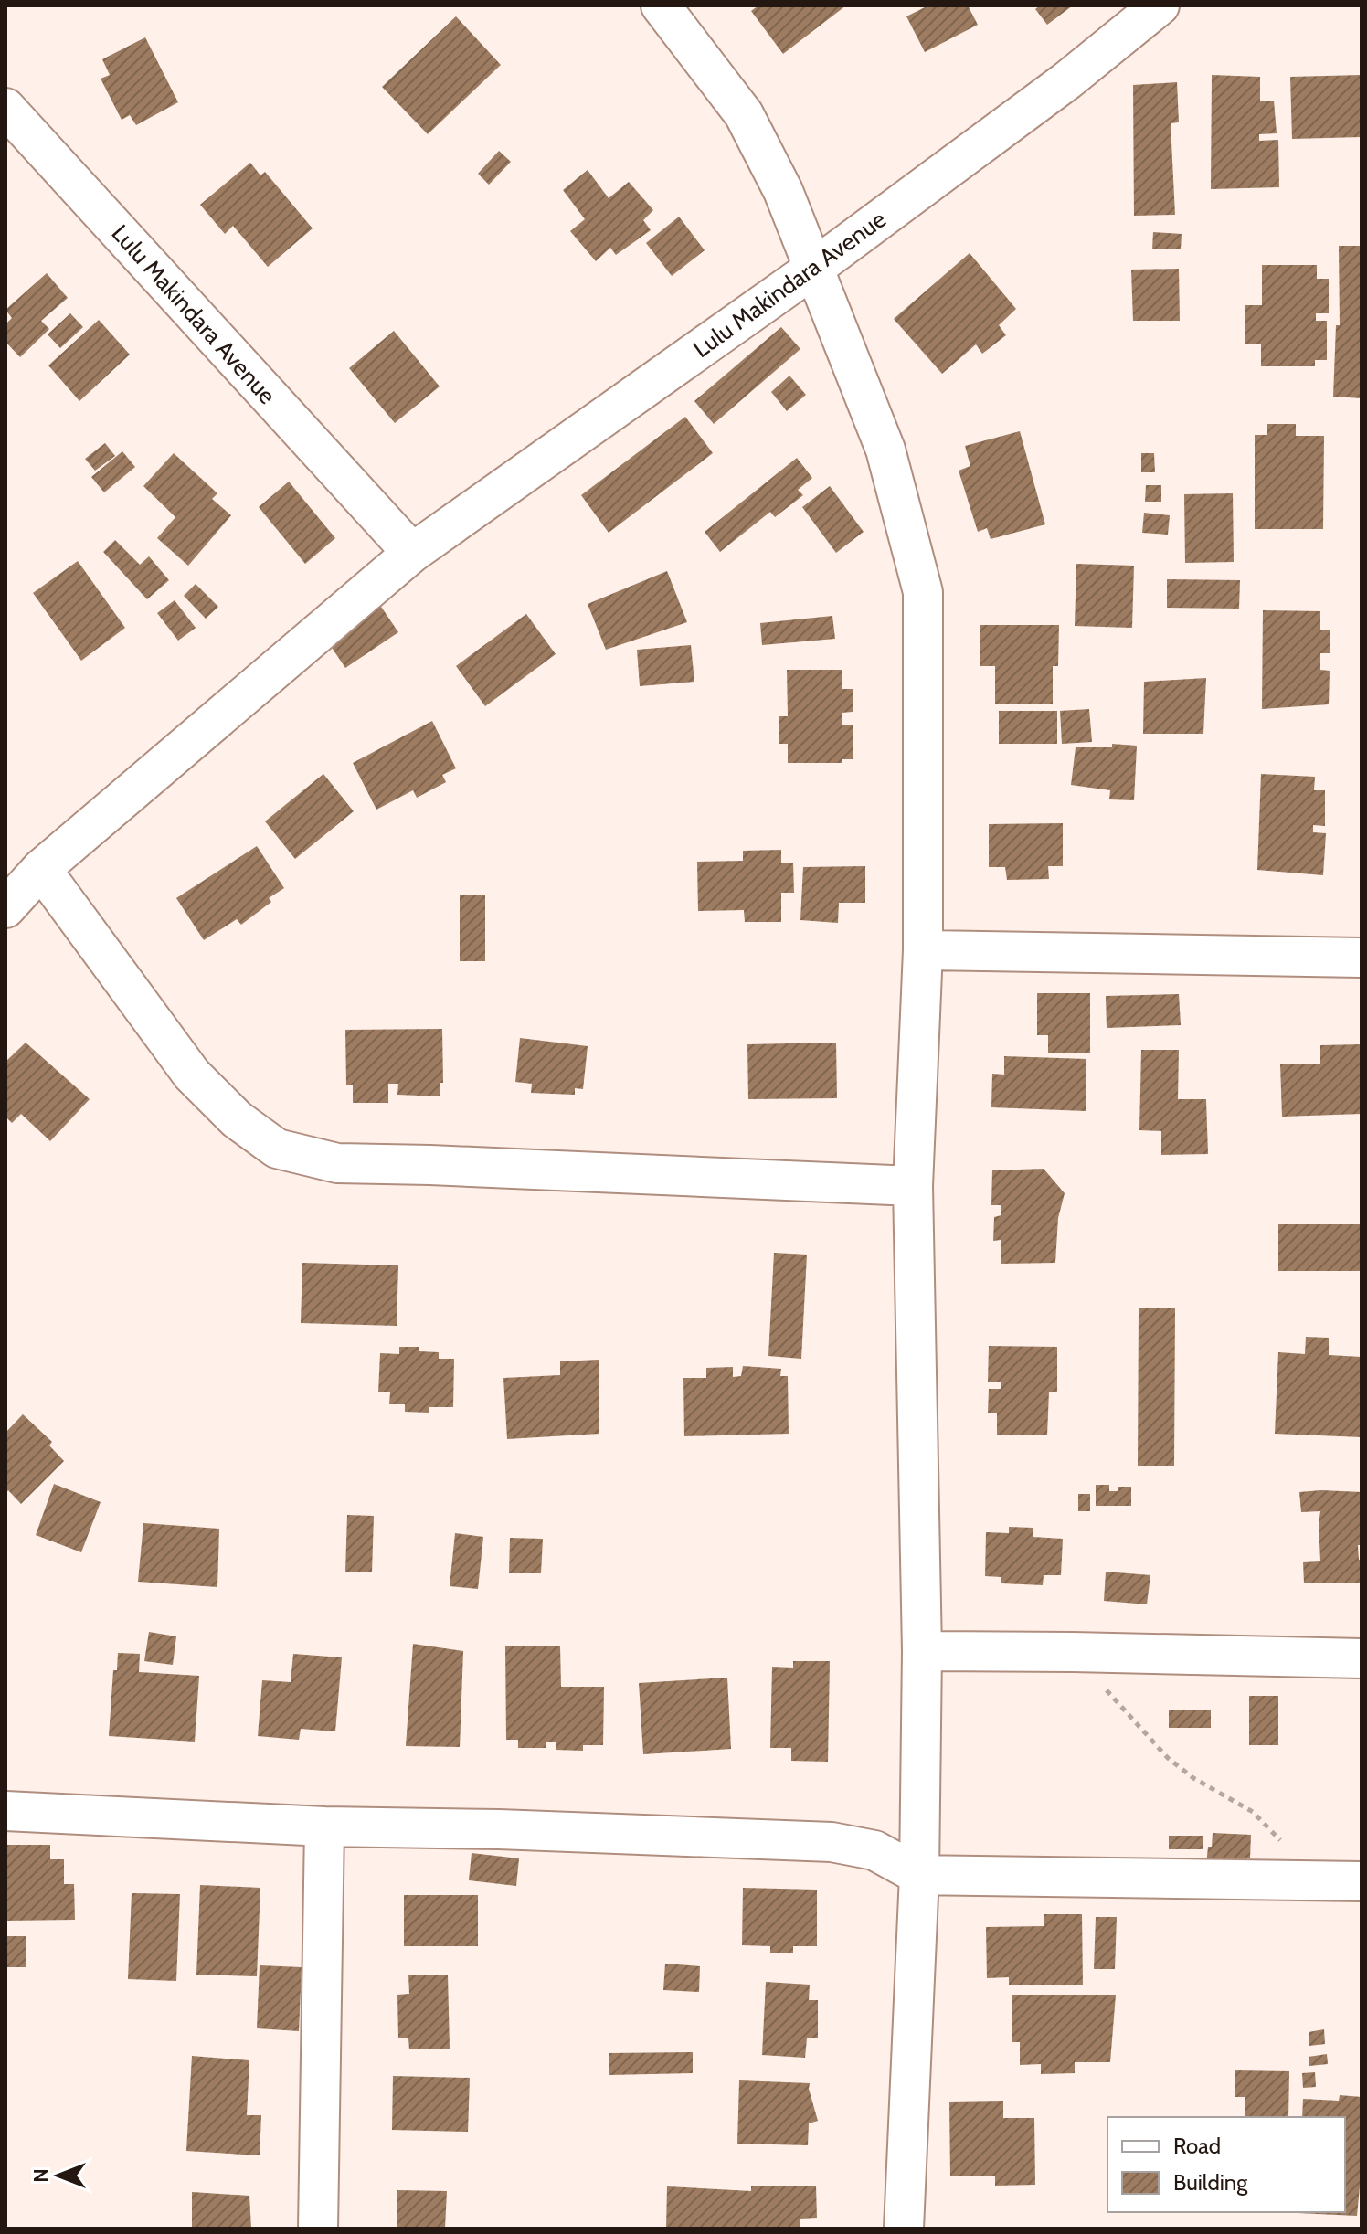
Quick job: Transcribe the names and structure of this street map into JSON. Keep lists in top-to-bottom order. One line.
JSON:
{"streets":{"street":["Lulu Makindara Avenue"]},"legend":["Road","Building"],"north":"left"}
